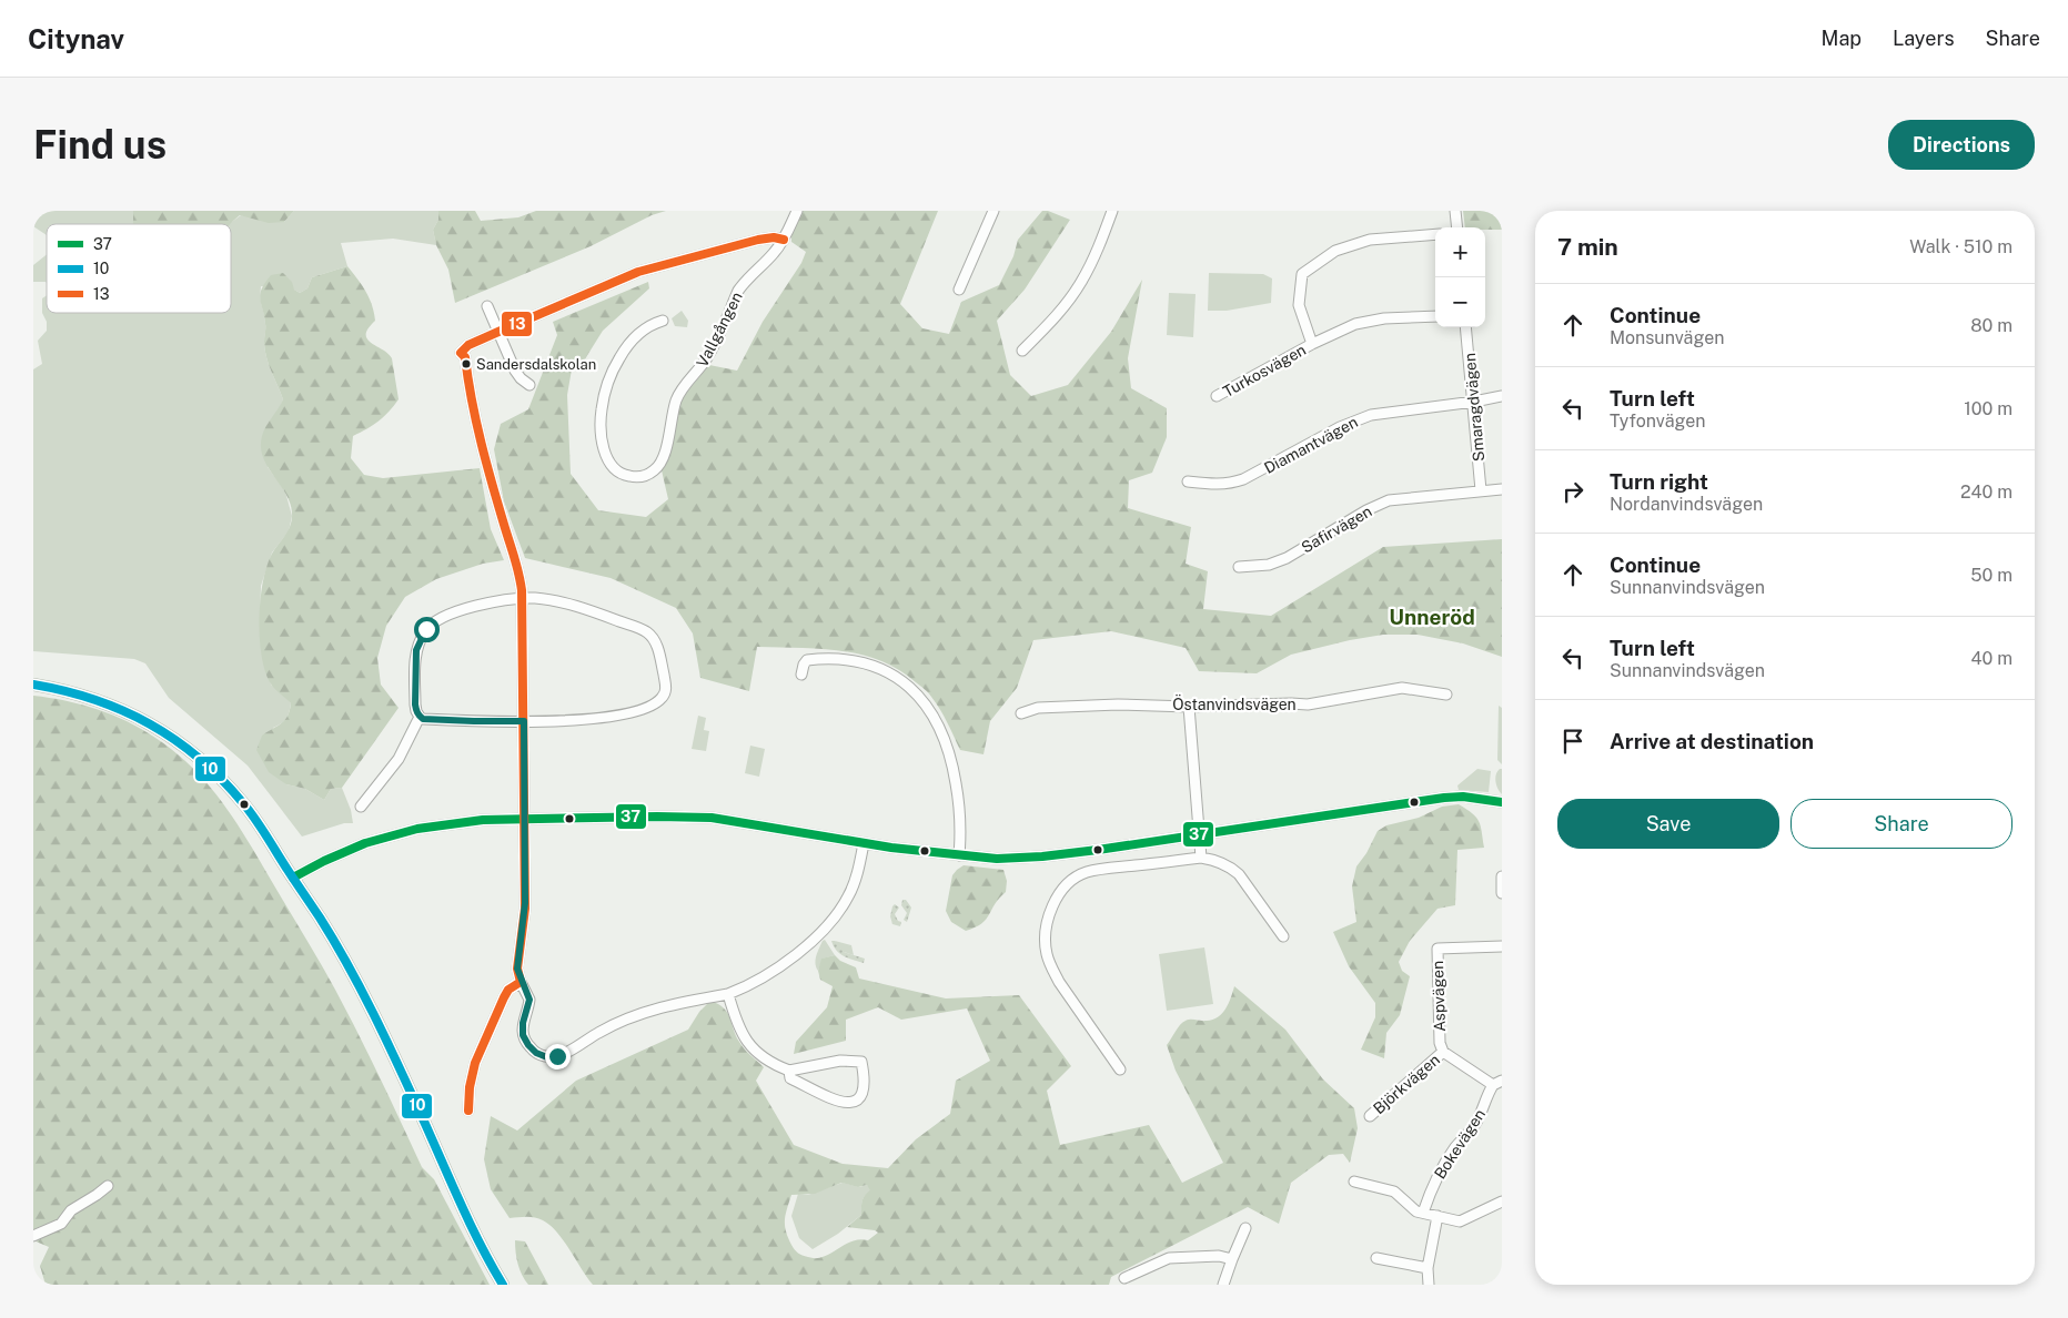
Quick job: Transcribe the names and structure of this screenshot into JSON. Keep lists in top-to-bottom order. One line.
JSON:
{"streets":{"street":["Vallgången","Turkosvägen","Smaragdvägen","Diamantvägen","Safirvägen","Östanvindsvägen","Aspvägen","Björkvägen","Bokevägen"]},"crossings":[["Smaragdvägen","Diamantvägen"],["Smaragdvägen","Safirvägen"],["Aspvägen","Björkvägen"],["Aspvägen","Bokevägen"]],"districts":["Unneröd"],"places":["Sandersdalskolan"],"lines":["transit line 13","transit line 10","transit line 37"],"legend":["37","10","13"],"page":{"header":"Citynav","nav":["Map","Layers","Share"],"buttons":["Directions",["Save","Share"]],"title":"Find us","heading":["7 min","Walk · 510 m"],"map_buttons":["+","−"],"list":[["Continue","Monsunvägen","80 m"],["Turn left","Tyfonvägen","100 m"],["Turn right","Nordanvindsvägen","240 m"],["Continue","Sunnanvindsvägen","50 m"],["Turn left","Sunnanvindsvägen","40 m"],"Arrive at destination"]}}
